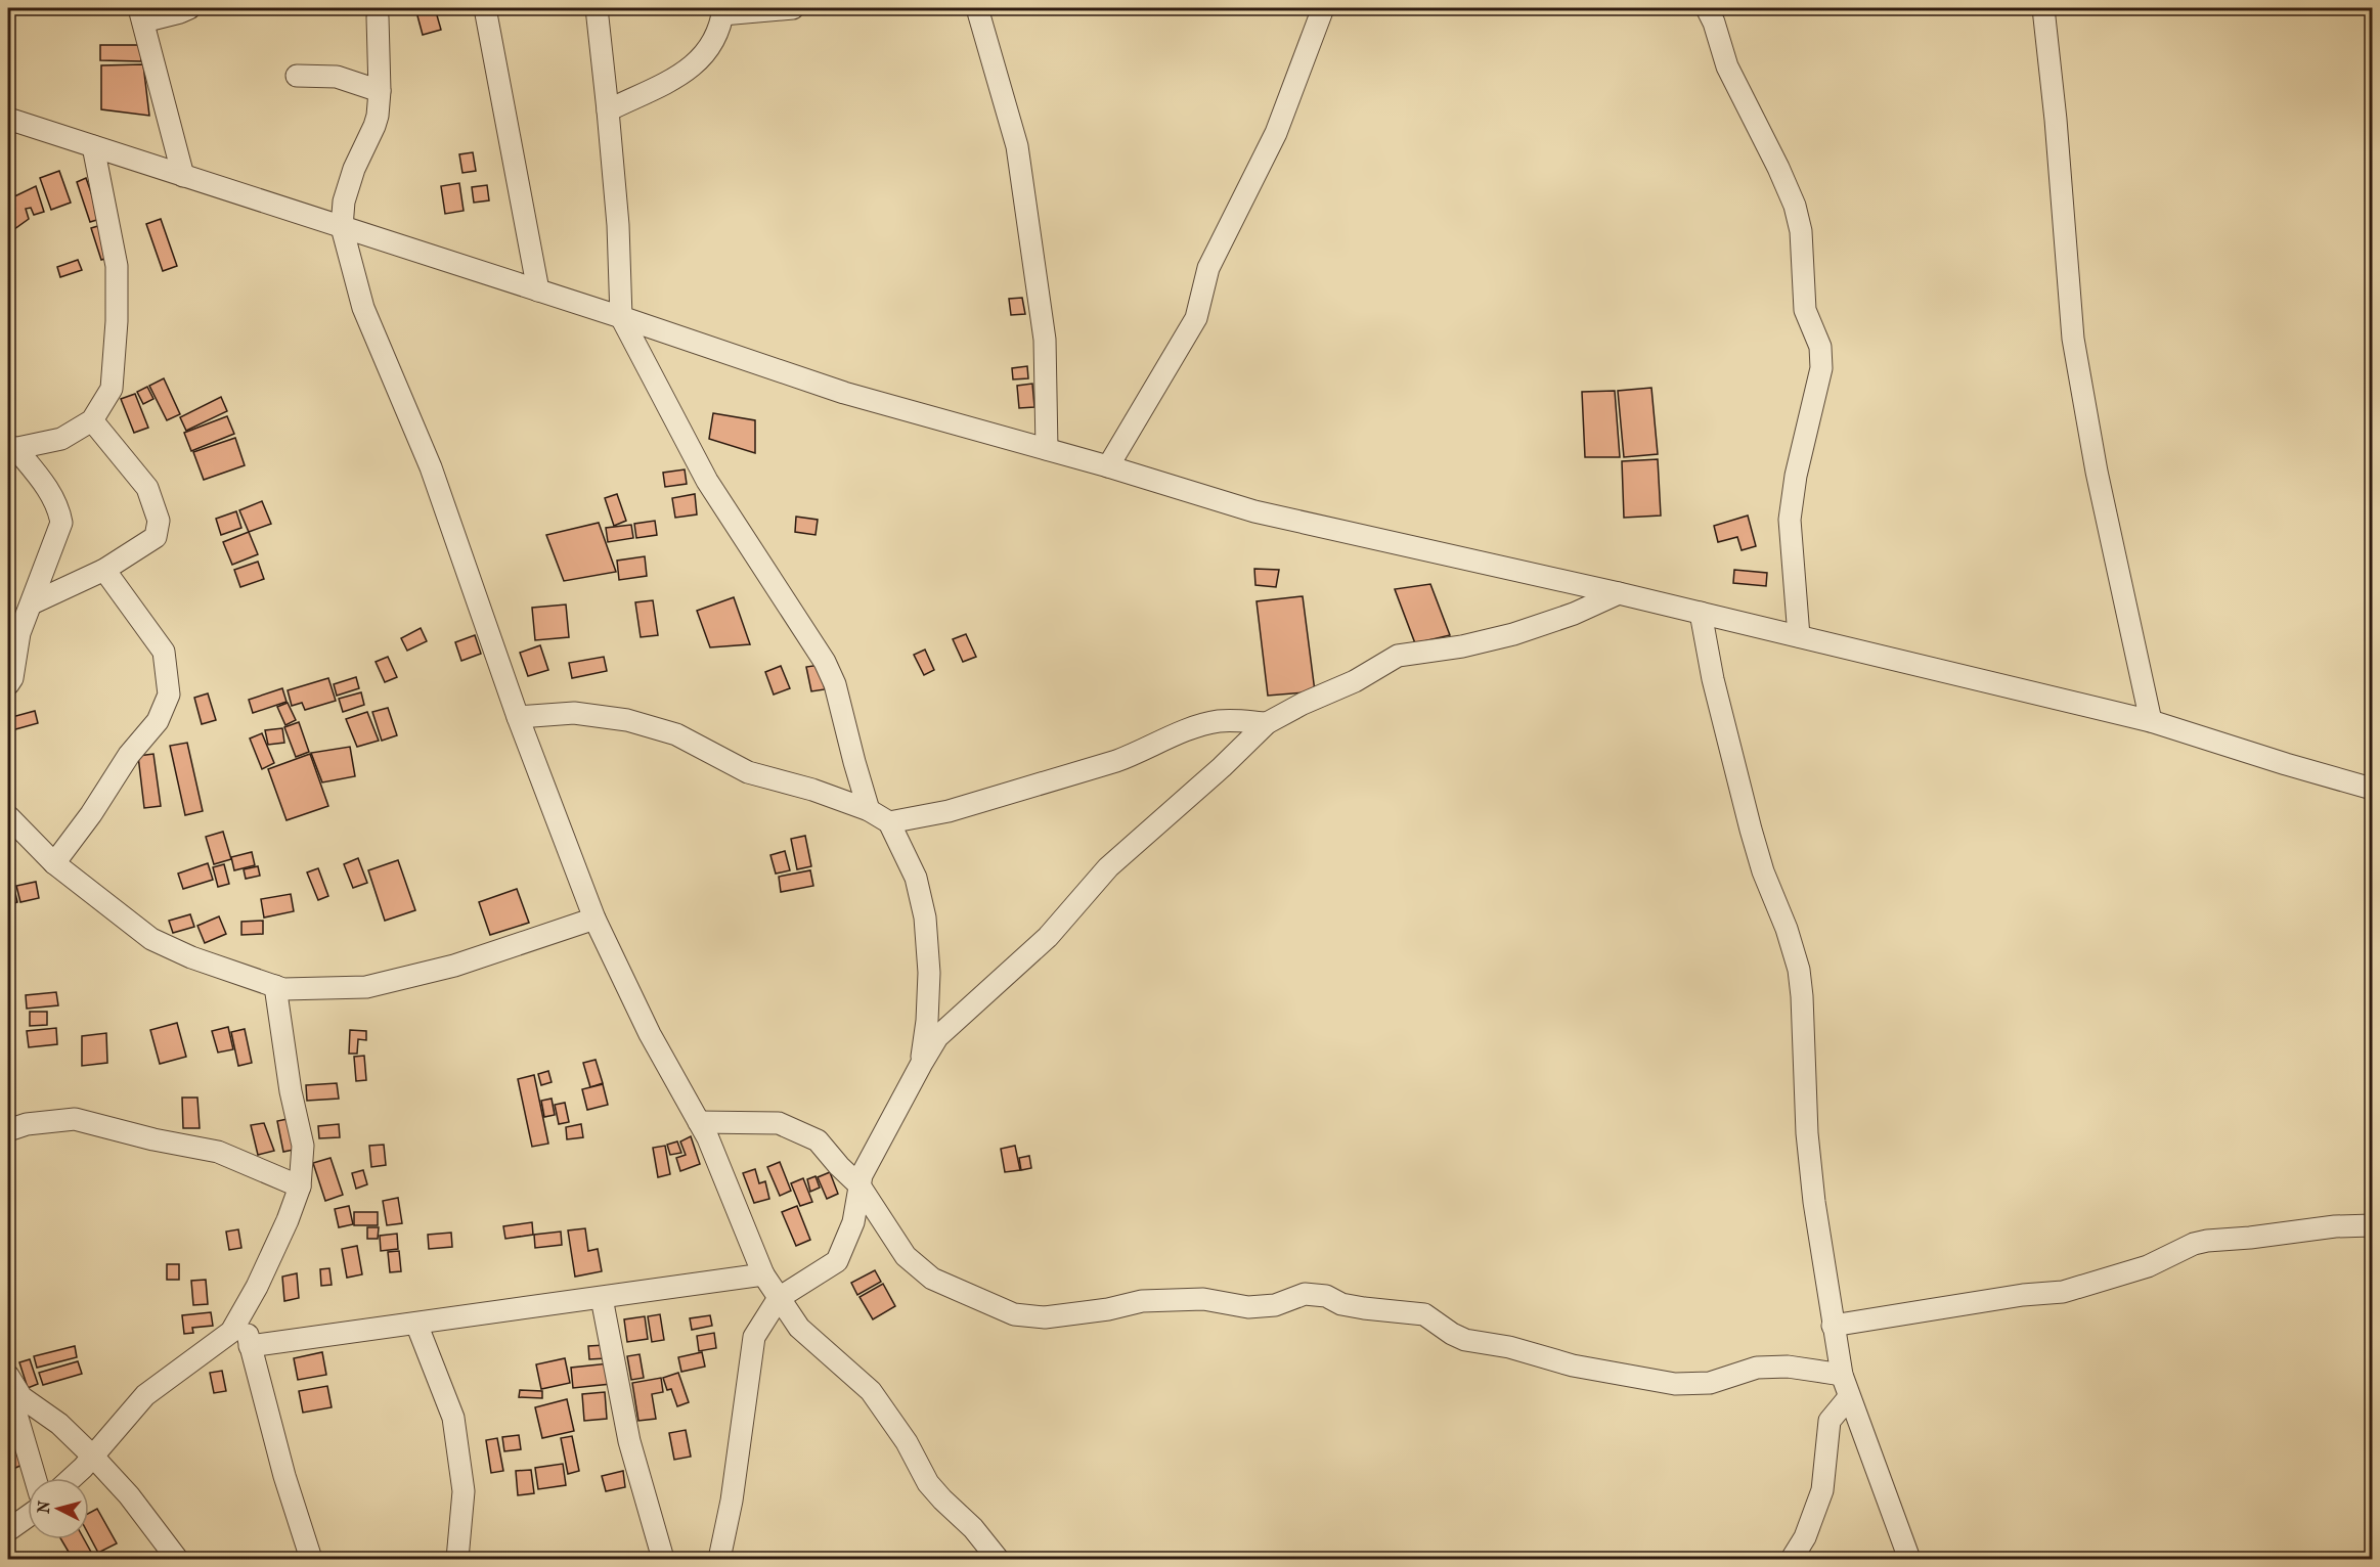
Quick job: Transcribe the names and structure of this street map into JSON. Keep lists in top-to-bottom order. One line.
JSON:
{"north":"left"}
